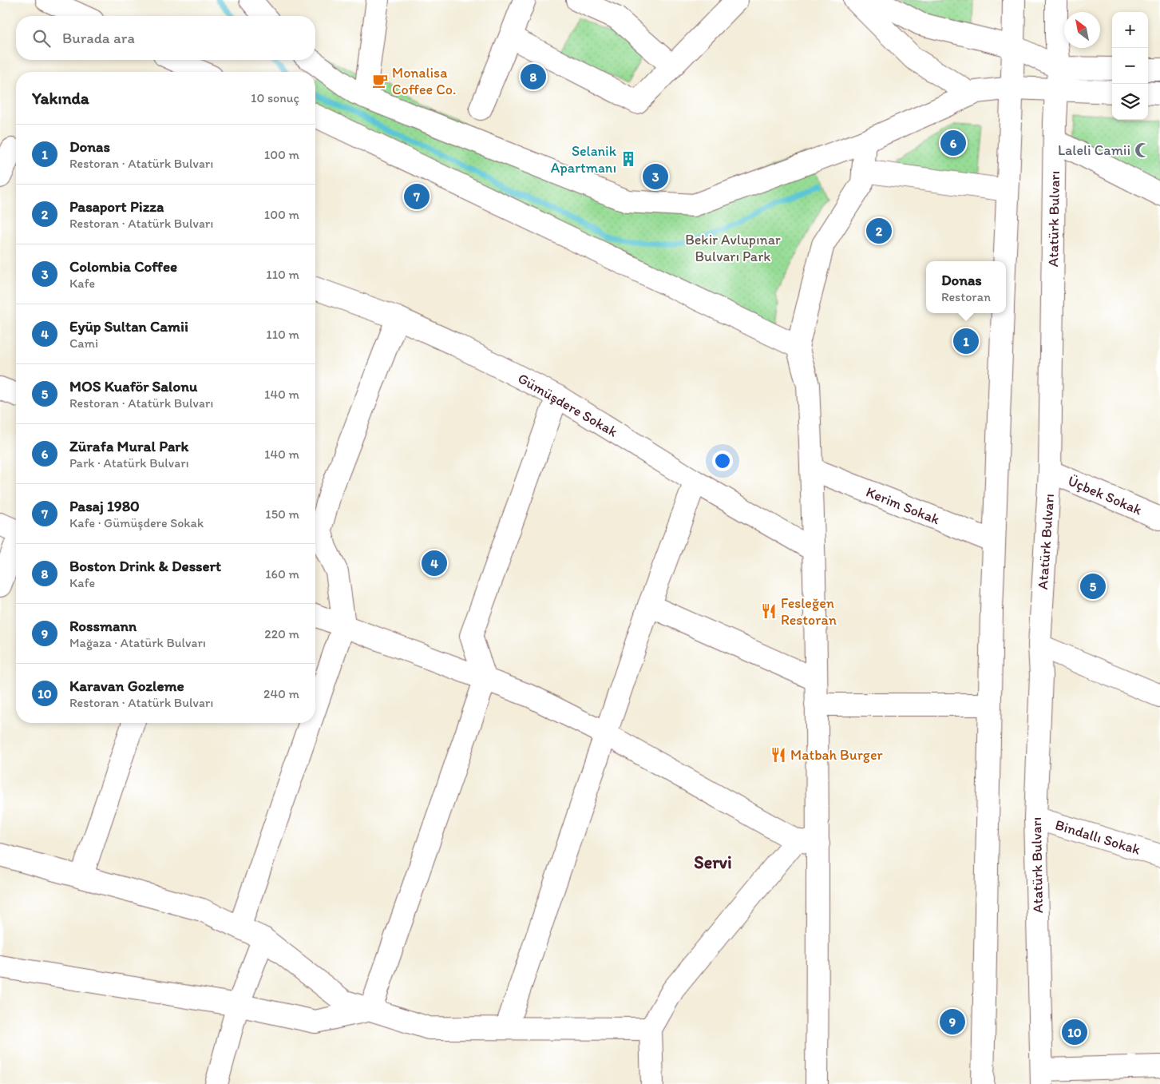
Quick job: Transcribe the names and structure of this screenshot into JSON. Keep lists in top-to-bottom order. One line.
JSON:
{"streets":{"street":["Atatürk Bulvarı","Gümüşdere Sokak","Üçbek Sokak","Kerim Sokak","Bindallı Sokak"]},"crossings":[["Atatürk Bulvarı","Üçbek Sokak"],["Atatürk Bulvarı","Bindallı Sokak"]],"districts":["Servi"],"parks":["Bekir Avlupınar Bulvarı Park"],"places":{"cafe":["Monalisa Coffee Co."],"mosque":["Laleli Camii"],"building":["Selanik Apartmanı"],"restaurant":["Fesleğen Restoran","Matbah Burger"]},"north":"top left","page":{"map_buttons":["+","−"],"search":"Burada ara","pins":["8","6","3","7","2","1","4","5","9","10"],"heading":["Yakında","10 sonuç"],"list":[{"mark":"1","name":"Donas","note":"Restoran · Atatürk Bulvarı","value":"100 m"},{"mark":"2","name":"Pasaport Pizza","note":"Restoran · Atatürk Bulvarı","value":"100 m"},{"mark":"3","name":"Colombia Coffee","note":"Kafe","value":"110 m"},{"mark":"4","name":"Eyüp Sultan Camii","note":"Cami","value":"110 m"},{"mark":"5","name":"MOS Kuaför Salonu","note":"Restoran · Atatürk Bulvarı","value":"140 m"},{"mark":"6","name":"Zürafa Mural Park","note":"Park · Atatürk Bulvarı","value":"140 m"},{"mark":"7","name":"Pasaj 1980","note":"Kafe · Gümüşdere Sokak","value":"150 m"},{"mark":"8","name":"Boston Drink & Dessert","note":"Kafe","value":"160 m"},{"mark":"9","name":"Rossmann","note":"Mağaza · Atatürk Bulvarı","value":"220 m"},{"mark":"10","name":"Karavan Gozleme","note":"Restoran · Atatürk Bulvarı","value":"240 m"}],"popup":["Donas","Restoran"]}}
